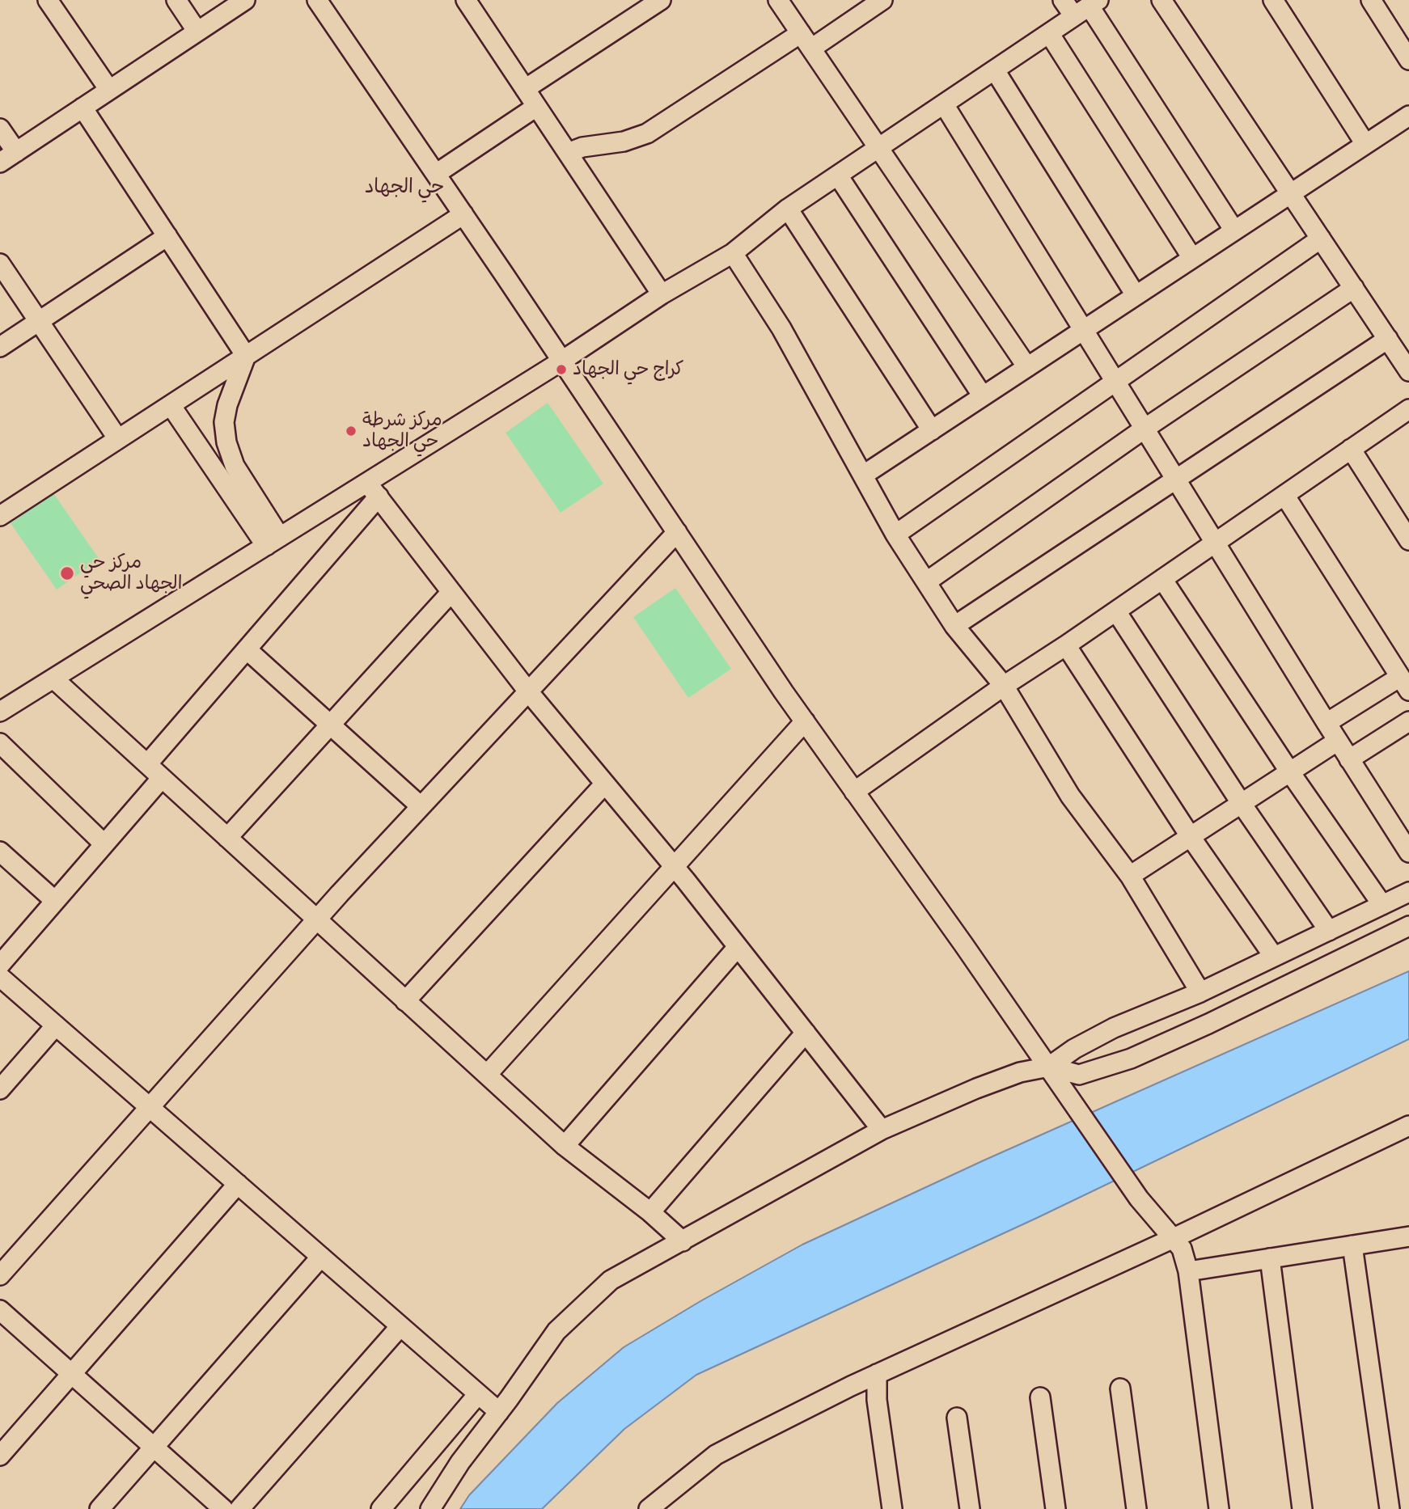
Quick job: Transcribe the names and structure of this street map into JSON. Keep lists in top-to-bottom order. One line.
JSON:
{"districts":["حي الجهاد"],"places":["كراج حي الجهاد","مركز شرطة حي الجهاد","مركز حي الجهاد الصحي"]}
